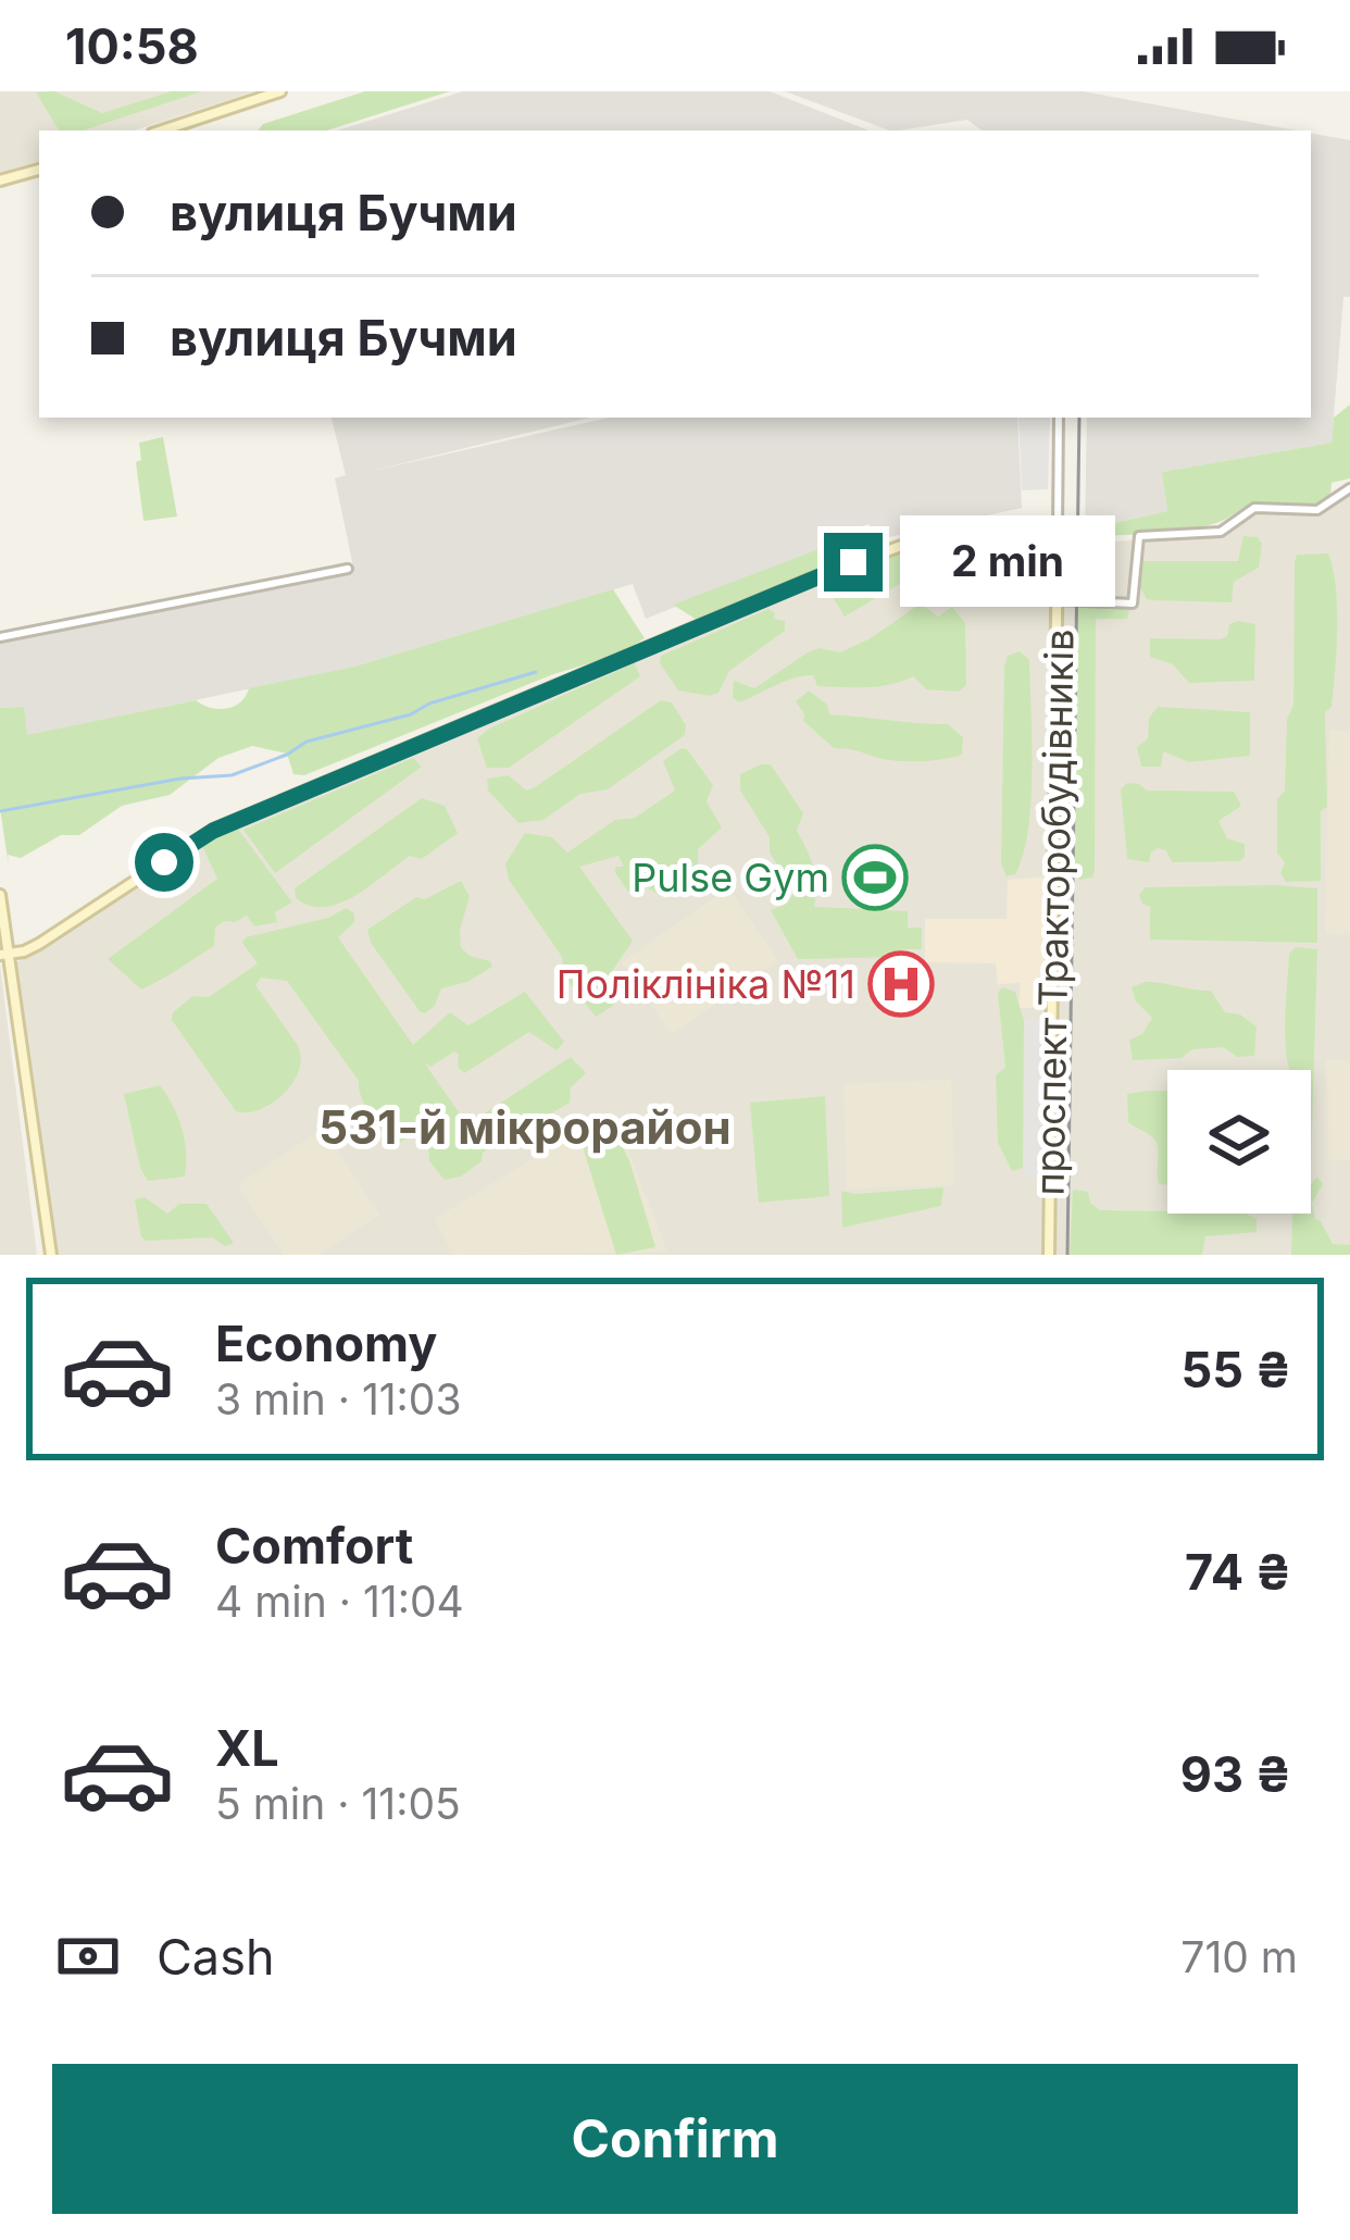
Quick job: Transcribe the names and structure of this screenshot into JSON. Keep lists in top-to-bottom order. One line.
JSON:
{"streets":{"street":["проспект Тракторобудівників"]},"districts":["531-й мікрорайон"],"places":{"sports":["Pulse Gym"],"hospital":["Поліклініка №11"]},"page":{"status":"10:58","banner":["вулиця Бучми","вулиця Бучми"],"bubble":"2 min","list":[{"name":"Economy","note":"3 min · 11:03","value":"55 ₴"},{"name":"Comfort","note":"4 min · 11:04","value":"74 ₴"},{"name":"XL","note":"5 min · 11:05","value":"93 ₴"}],"pay":["Cash","710 m"],"buttons":"Confirm"}}
